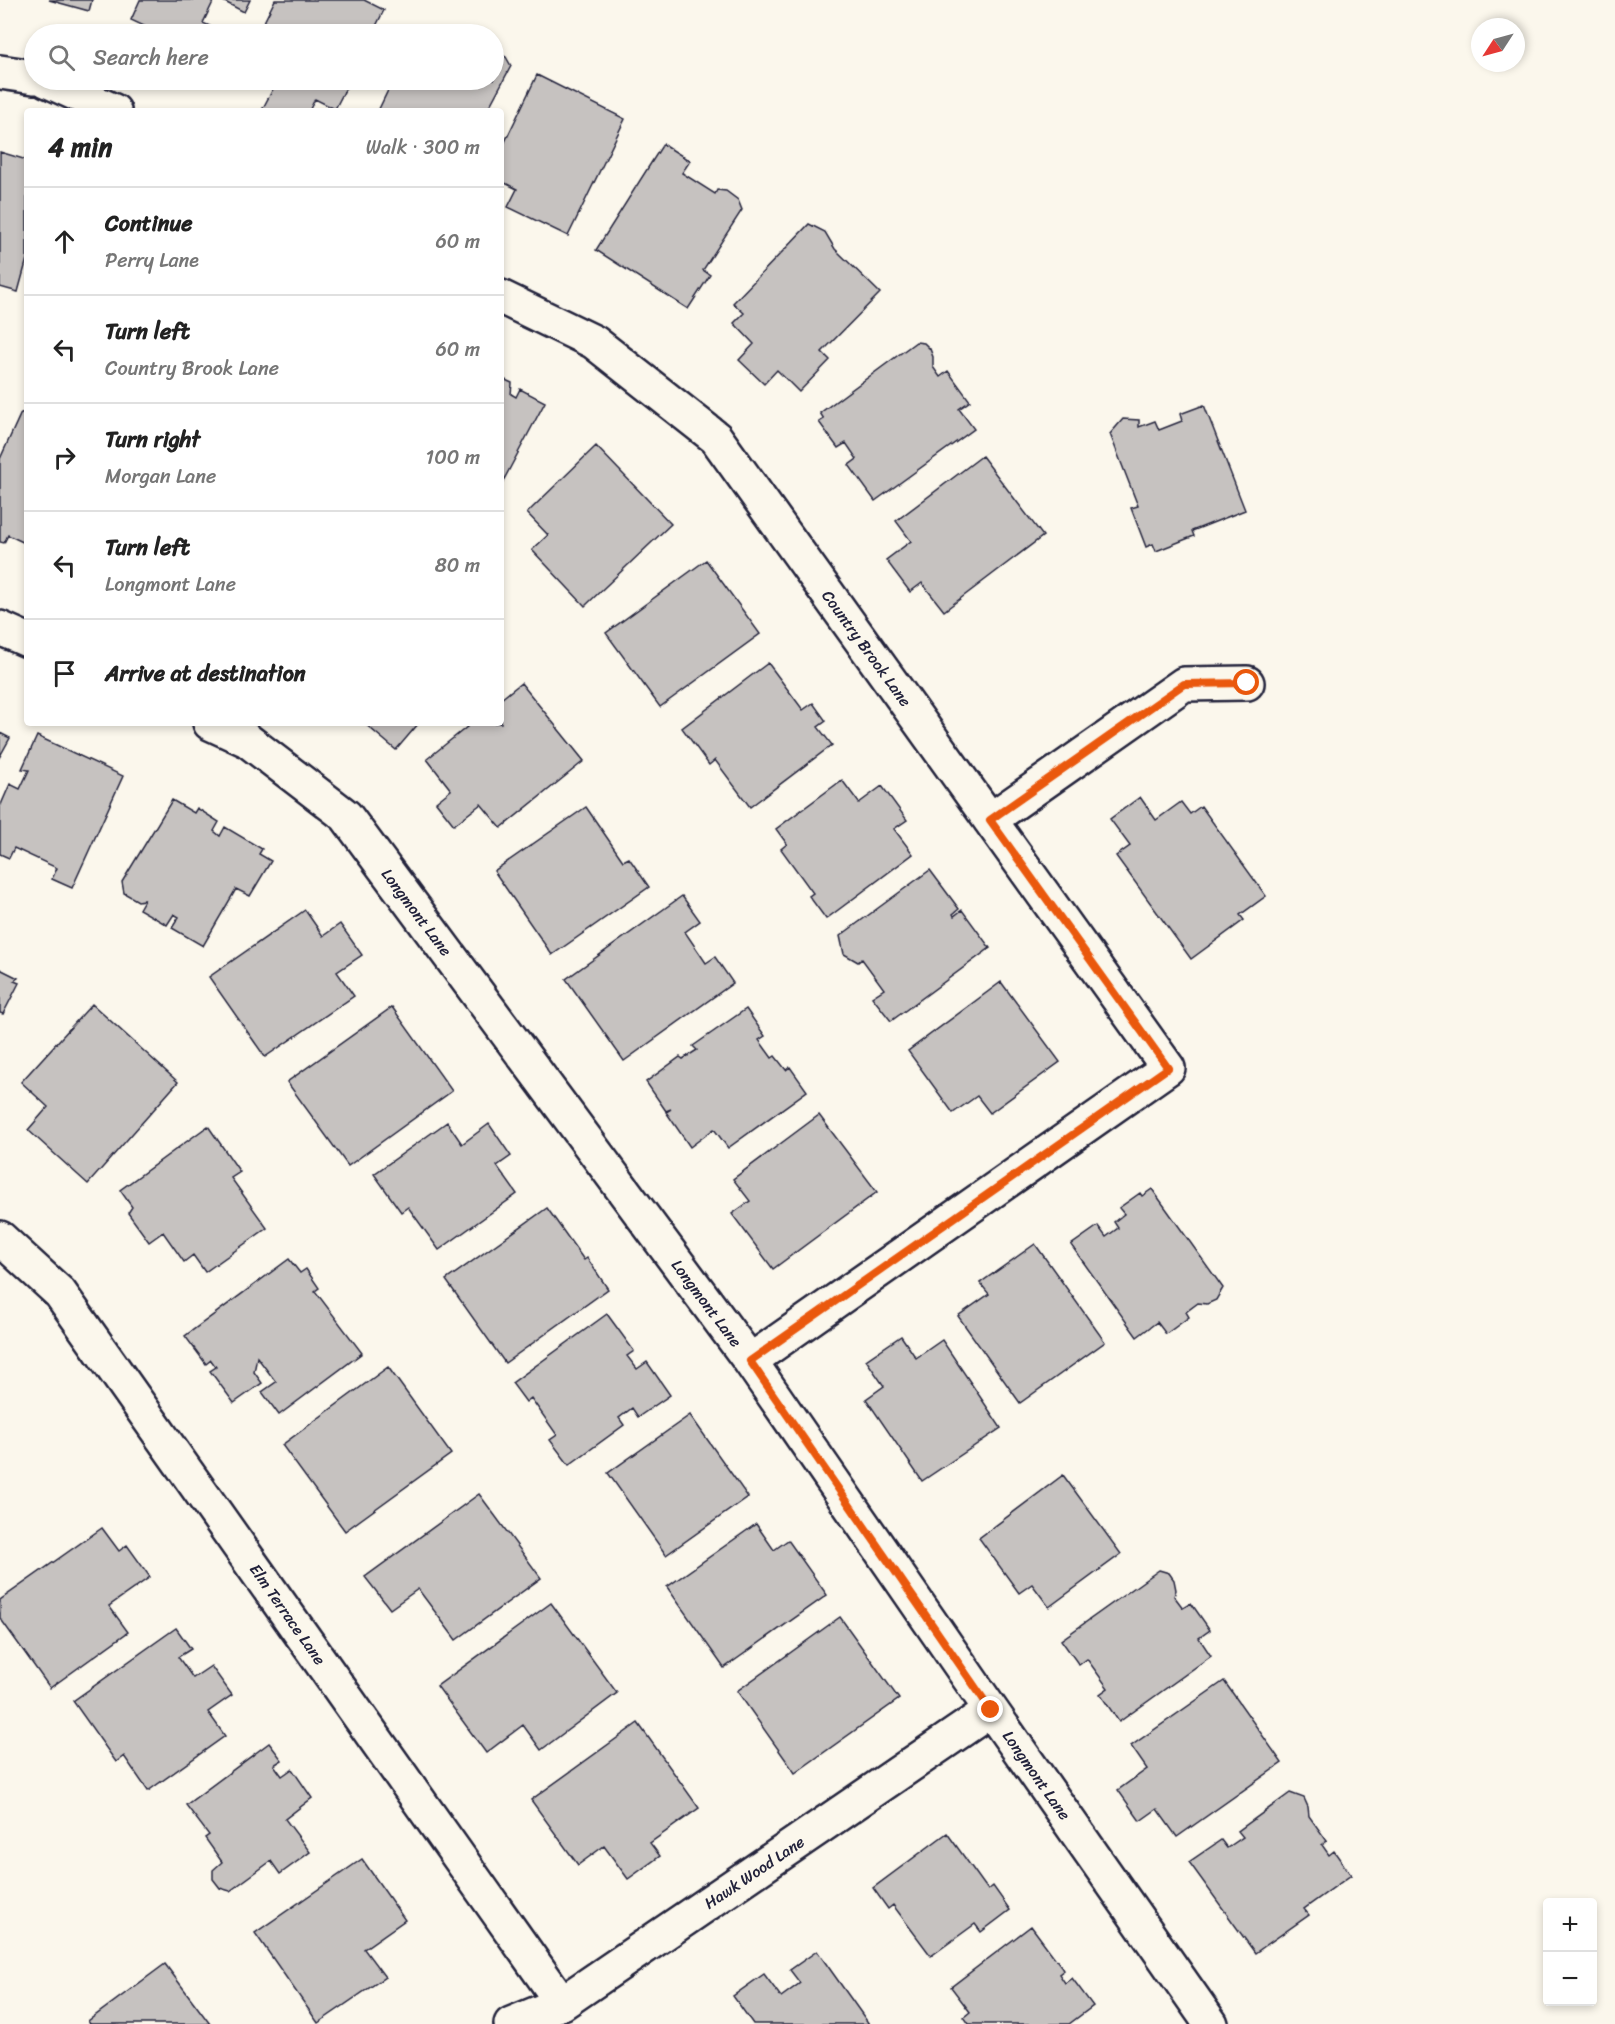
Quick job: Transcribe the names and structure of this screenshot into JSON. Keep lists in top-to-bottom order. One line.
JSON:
{"streets":{"street":["Country Brook Lane","Longmont Lane","Elm Terrace Lane","Hawk Wood Lane"]},"crossings":[["Country Brook Lane","Longmont Lane"],["Longmont Lane","Hawk Wood Lane"],["Elm Terrace Lane","Hawk Wood Lane"]],"north":"bottom left","page":{"search":"Search here","heading":["4 min","Walk · 300 m"],"list":[["Continue","Perry Lane","60 m"],["Turn left","Country Brook Lane","60 m"],["Turn right","Morgan Lane","100 m"],["Turn left","Longmont Lane","80 m"],"Arrive at destination"],"map_buttons":["+","−"]}}
